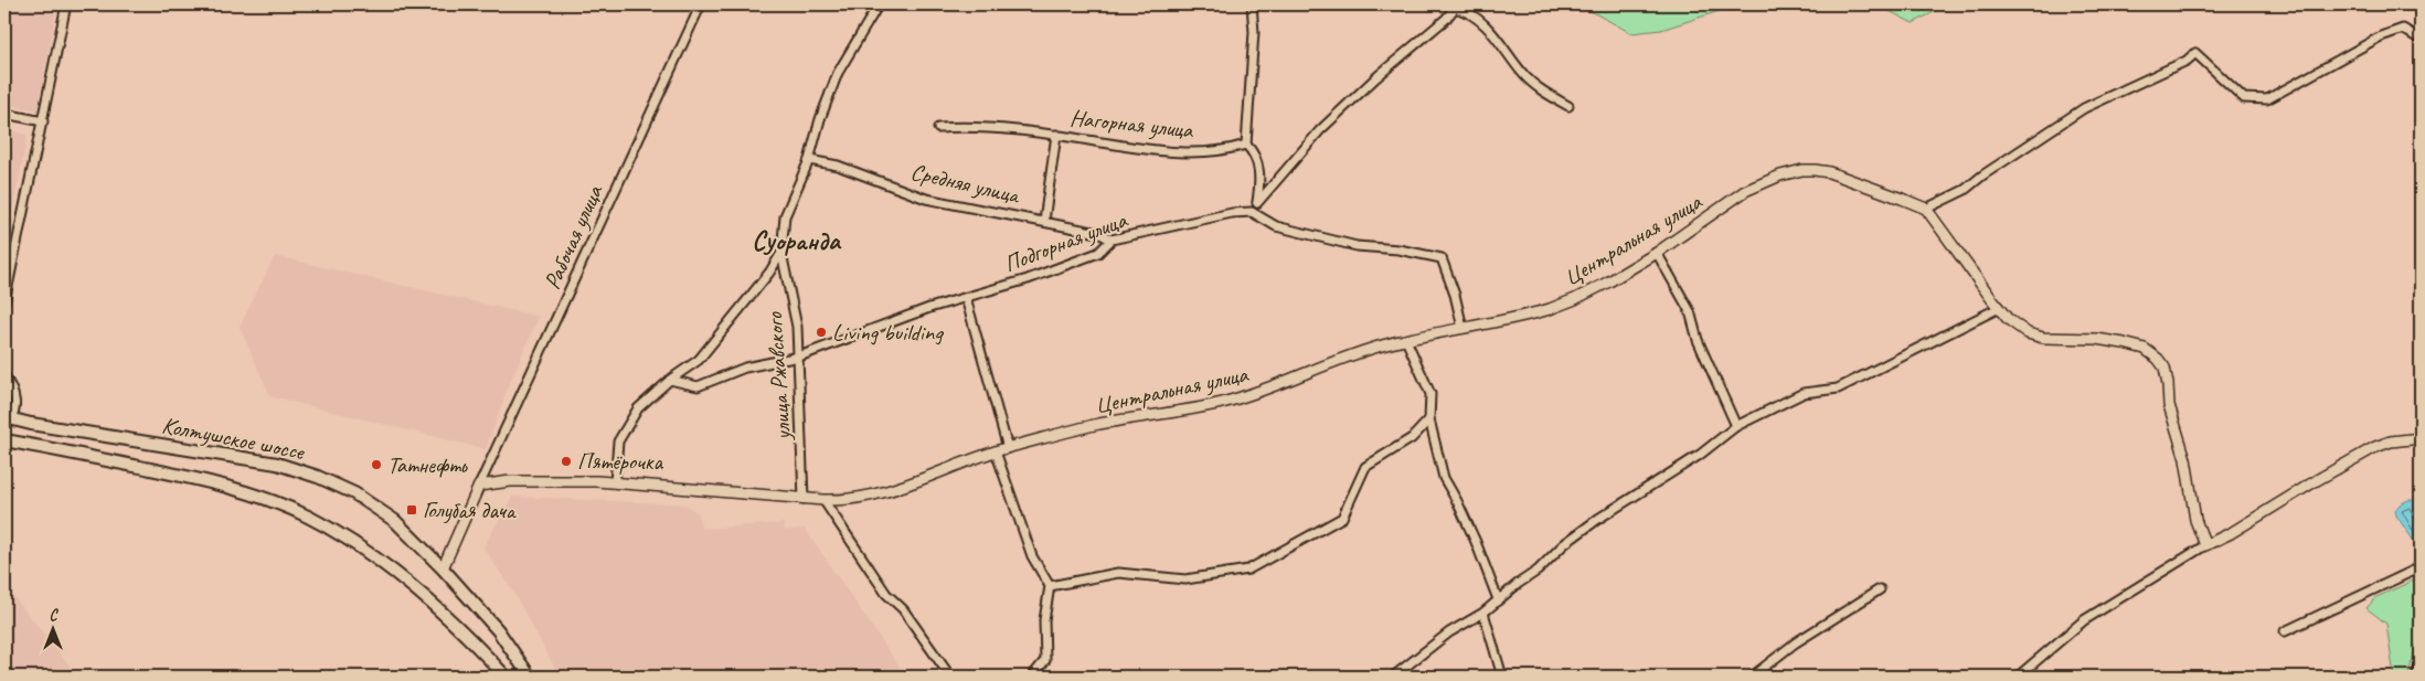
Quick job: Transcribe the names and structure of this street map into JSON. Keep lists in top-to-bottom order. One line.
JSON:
{"streets":{"main road":["Колтушское шоссе"],"street":["Нагорная улица","Средняя улица","Рабочая улица","Центральная улица","Подгорная улица","улица Ржавского"]},"crossings":[["Средняя улица","Подгорная улица"],["Рабочая улица","Центральная улица"],["Центральная улица","улица Ржавского"],["Подгорная улица","улица Ржавского"]],"districts":["Суоранда"],"places":{"other":["Living building","Пятёрочка","Татнефть"],"transit":["Голубая дача"]},"north":"top"}
